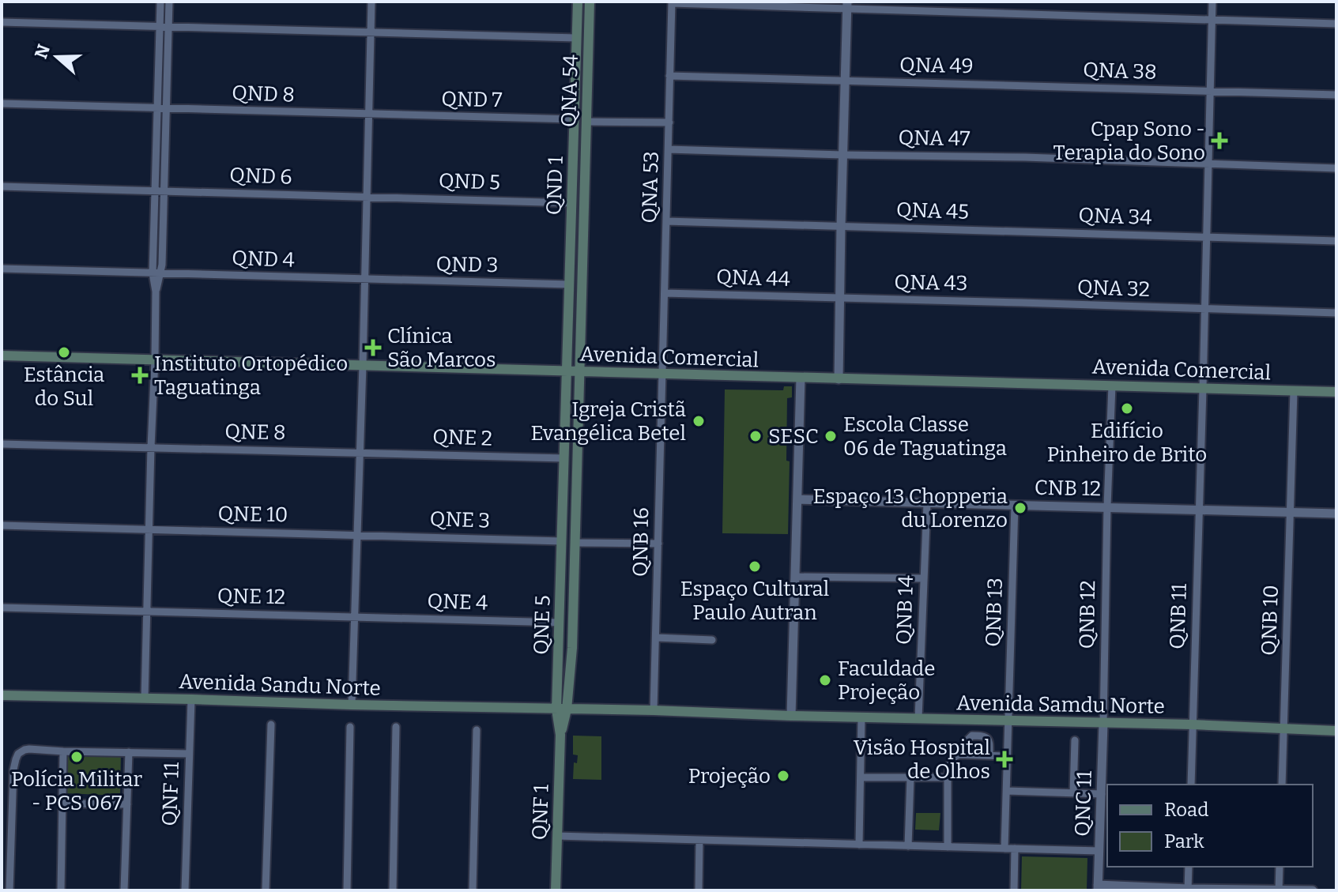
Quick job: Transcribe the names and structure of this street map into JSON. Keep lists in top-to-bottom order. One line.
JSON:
{"streets":{"main road":["QNA 54","QND 1","Avenida Comercial","QNE 5","Avenida Sandu Norte","Avenida Samdu Norte","QNF 1"],"street":["QNA 49","QNA 38","QND 8","QND 7","QNA 47","QND 6","QND 5","QNA 53","QNA 45","QNA 34","QND 4","QND 3","QNA 44","QNA 43","QNA 32","QNE 8","QNE 2","CNB 12","QNE 10","QNE 3","QNB 16","QNE 12","QNE 4","QNB 14","QNB 13","QNB 12","QNB 11","QNB 10","QNF 11","QNC 11"]},"crossings":[["QNA 49","QNA 38"],["QNA 49","QNA 53"],["QNA 38","QNB 11"],["QNA 54","Avenida Comercial"],["QNA 54","QNE 5"],["QNA 54","Avenida Sandu Norte"],["QNA 54","Avenida Samdu Norte"],["QNA 54","QNF 1"],["QND 8","QND 7"],["QND 7","QND 1"],["QNA 47","QNA 53"],["QNA 47","QNB 11"],["QND 6","QND 5"],["QND 5","QND 1"],["QND 1","QND 3"],["QND 1","Avenida Comercial"],["QND 1","QNE 2"],["QND 1","QNE 5"],["QNA 53","QNA 45"],["QNA 53","QNA 44"],["QNA 53","Avenida Comercial"],["QNA 53","QNB 16"],["QNA 45","QNA 34"],["QNA 34","QNB 11"],["QND 4","QND 3"],["QNA 44","QNA 43"],["QNA 43","QNA 32"],["QNA 32","QNB 11"],["Avenida Comercial","QNB 16"],["Avenida Comercial","QNB 12"],["Avenida Comercial","QNB 11"],["Avenida Comercial","QNB 10"],["QNE 8","QNE 2"],["QNE 2","QNE 5"],["CNB 12","QNB 14"],["CNB 12","QNB 13"],["CNB 12","QNB 12"],["CNB 12","QNB 11"],["CNB 12","QNB 10"],["QNE 10","QNE 3"],["QNE 3","QNE 5"],["QNB 16","Avenida Samdu Norte"],["QNE 12","QNE 4"],["QNE 4","QNE 5"],["QNB 14","Avenida Samdu Norte"],["QNB 13","Avenida Samdu Norte"],["QNB 12","Avenida Samdu Norte"],["QNB 12","QNC 11"],["QNB 11","Avenida Samdu Norte"],["QNB 10","Avenida Samdu Norte"],["QNE 5","Avenida Sandu Norte"],["QNE 5","Avenida Samdu Norte"],["QNE 5","QNF 1"],["Avenida Sandu Norte","Avenida Samdu Norte"],["Avenida Sandu Norte","QNF 11"],["Avenida Sandu Norte","QNF 1"],["Avenida Samdu Norte","QNC 11"],["Avenida Samdu Norte","QNF 1"]],"places":{"health":["Cpap Sono - Terapia do Sono","Clínica São Marcos","Instituto Ortopédico Taguatinga","Visão Hospital de Olhos"],"other":["Estância do Sul","Edifício Pinheiro de Brito","Igreja Cristã Evangélica Betel","SESC","Escola Classe 06 de Taguatinga","Espaço 13 Chopperia du Lorenzo","Espaço Cultural Paulo Autran","Faculdade Projeção","Polícia Militar - PCS 067","Projeção"]},"legend":["Road","Park"],"north":"left"}
